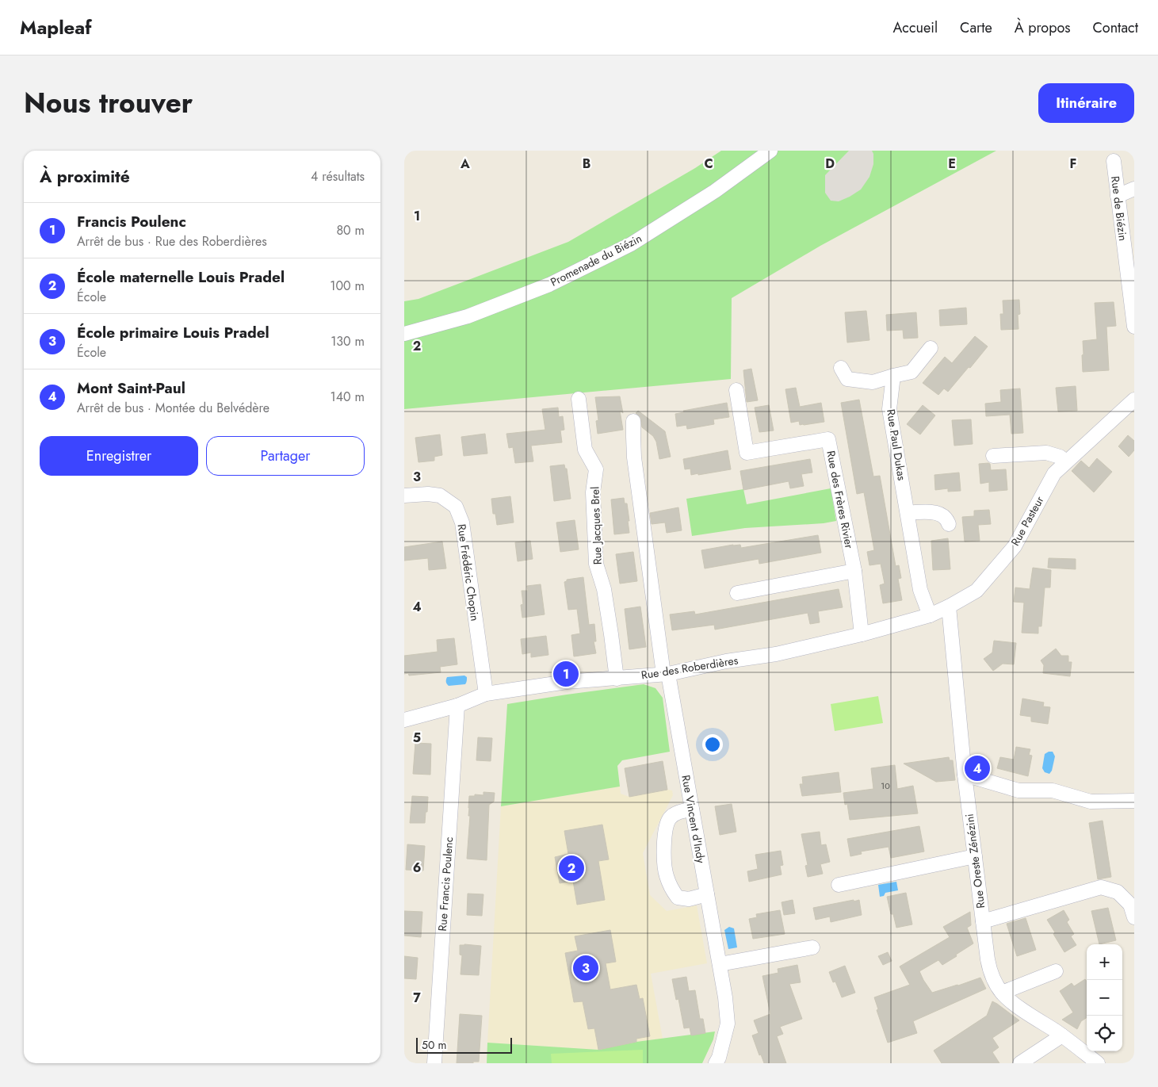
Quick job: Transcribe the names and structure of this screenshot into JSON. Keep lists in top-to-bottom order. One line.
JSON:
{"streets":{"street":["Rue de Biézin","Promenade du Biézin","Rue Paul Dukas","Rue des Frères Rivier","Rue Pasteur","Rue Jacques Brel","Rue Frédéric Chopin","Rue des Roberdières","Rue Vincent d'Indy","Rue Oreste Zénézini","Rue Francis Poulenc"]},"crossings":[["Rue Paul Dukas","Rue des Roberdières"],["Rue des Frères Rivier","Rue des Roberdières"],["Rue Pasteur","Rue des Roberdières"],["Rue Pasteur","Rue Oreste Zénézini"],["Rue Jacques Brel","Rue des Roberdières"],["Rue Frédéric Chopin","Rue des Roberdières"],["Rue des Roberdières","Rue Vincent d'Indy"],["Rue des Roberdières","Rue Oreste Zénézini"],["Rue des Roberdières","Rue Francis Poulenc"]],"house_numbers":["10"],"scale_bar":"50 m","page":{"header":"Mapleaf","nav":["Accueil","Carte","À propos","Contact"],"title":"Nous trouver","buttons":["Itinéraire",["Enregistrer","Partager"]],"heading":["À proximité","4 résultats"],"list":[{"mark":"1","name":"Francis Poulenc","note":"Arrêt de bus · Rue des Roberdières","value":"80 m"},{"mark":"2","name":"École maternelle Louis Pradel","note":"École","value":"100 m"},{"mark":"3","name":"École primaire Louis Pradel","note":"École","value":"130 m"},{"mark":"4","name":"Mont Saint-Paul","note":"Arrêt de bus · Montée du Belvédère","value":"140 m"}],"pins":["1","4","2","3"],"map_buttons":["+","−"],"scale":"50 m"},"grid":{"columns":["A","B","C","D","E","F"],"rows":["1","2","3","4","5","6","7"]}}
